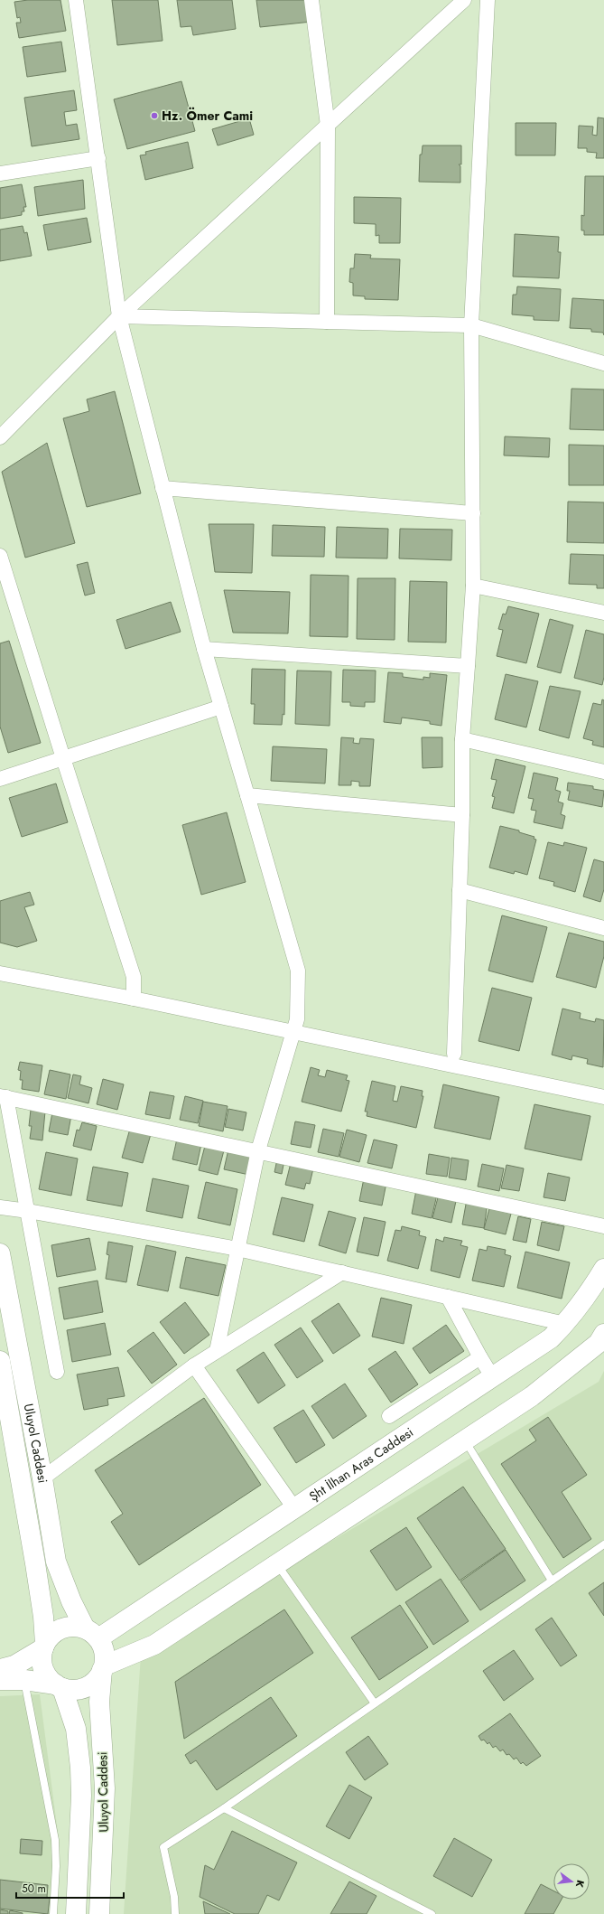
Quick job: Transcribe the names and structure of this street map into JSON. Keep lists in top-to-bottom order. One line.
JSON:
{"streets":{"main road":["Uluyol Caddesi","Şht İlhan Aras Caddesi"]},"crossings":[["Uluyol Caddesi","Şht İlhan Aras Caddesi"]],"places":["Hz. Ömer Cami"],"scale_bar":"50 m","north":"right"}
